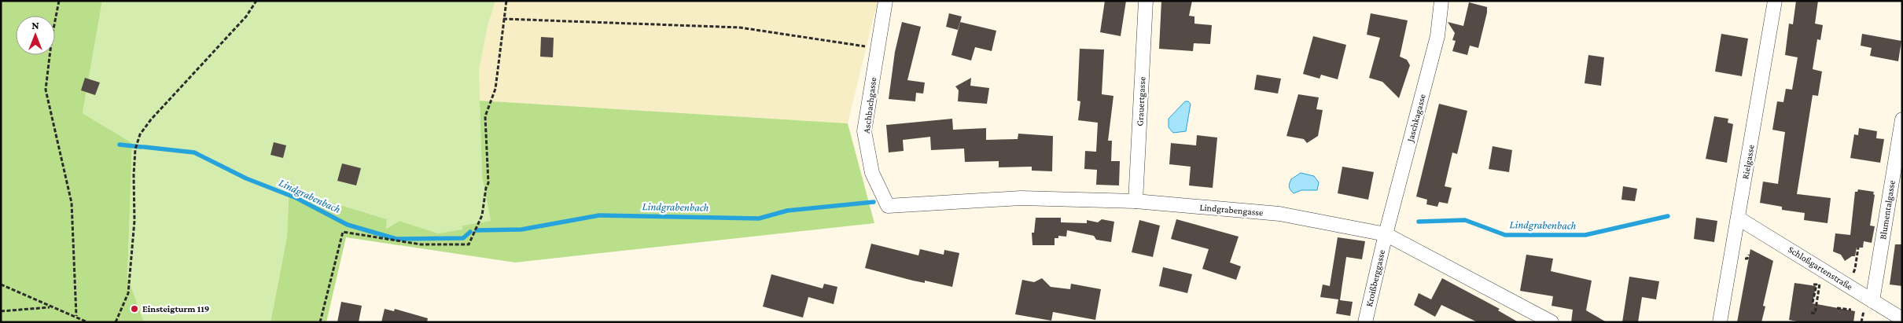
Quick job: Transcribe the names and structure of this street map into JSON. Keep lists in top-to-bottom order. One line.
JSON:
{"streets":{"street":["Grauertgasse","Aschbachgasse","Jaschkagasse","Rielgasse","Lindgrabengasse","Blumentalgasse","Schloßgartenstraße","Kroißberggasse"]},"crossings":[["Grauertgasse","Lindgrabengasse"],["Aschbachgasse","Lindgrabengasse"],["Jaschkagasse","Lindgrabengasse"],["Jaschkagasse","Kroißberggasse"],["Rielgasse","Schloßgartenstraße"],["Lindgrabengasse","Kroißberggasse"],["Blumentalgasse","Schloßgartenstraße"]],"water":["Lindgrabenbach"],"places":["Einsteigturm 119"],"north":"top"}
